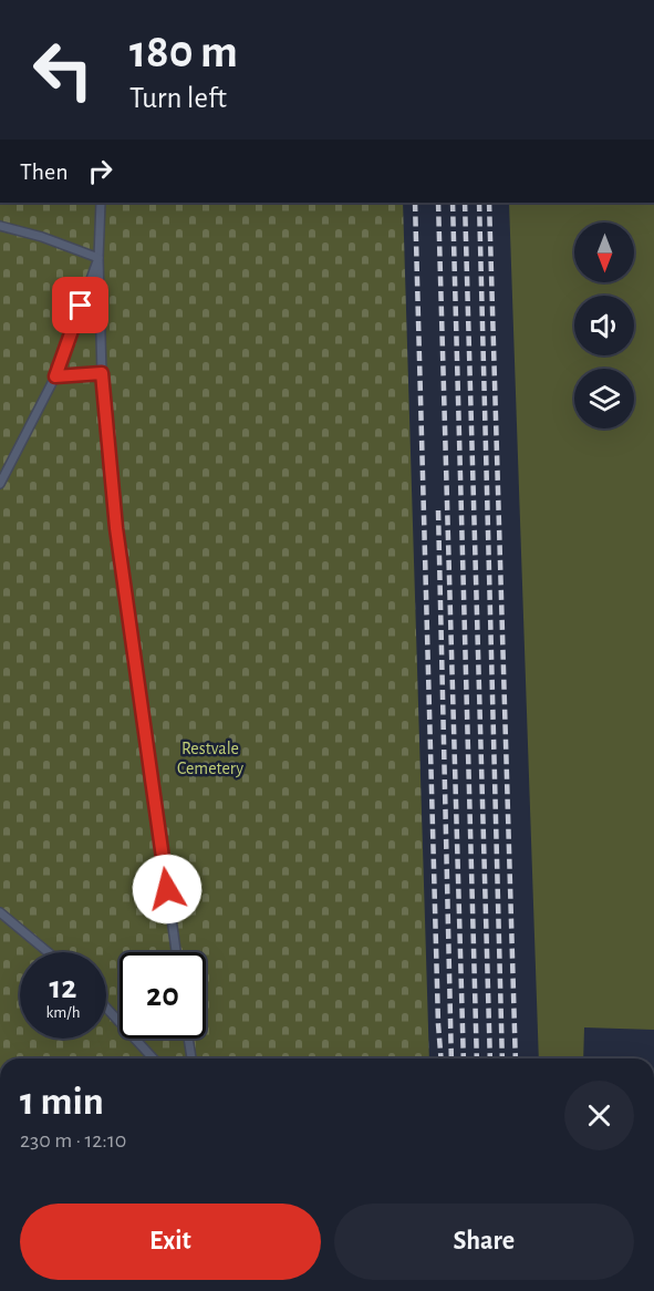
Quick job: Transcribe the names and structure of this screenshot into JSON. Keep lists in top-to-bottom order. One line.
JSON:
{"parks":["Restvale Cemetery"],"north":"bottom","page":{"turn":["180 m","Turn left"],"then":"Then","speed":"12 km/h","limit":"20","heading":["1 min","230 m · 12:10"],"buttons":["Exit","Share"]}}
